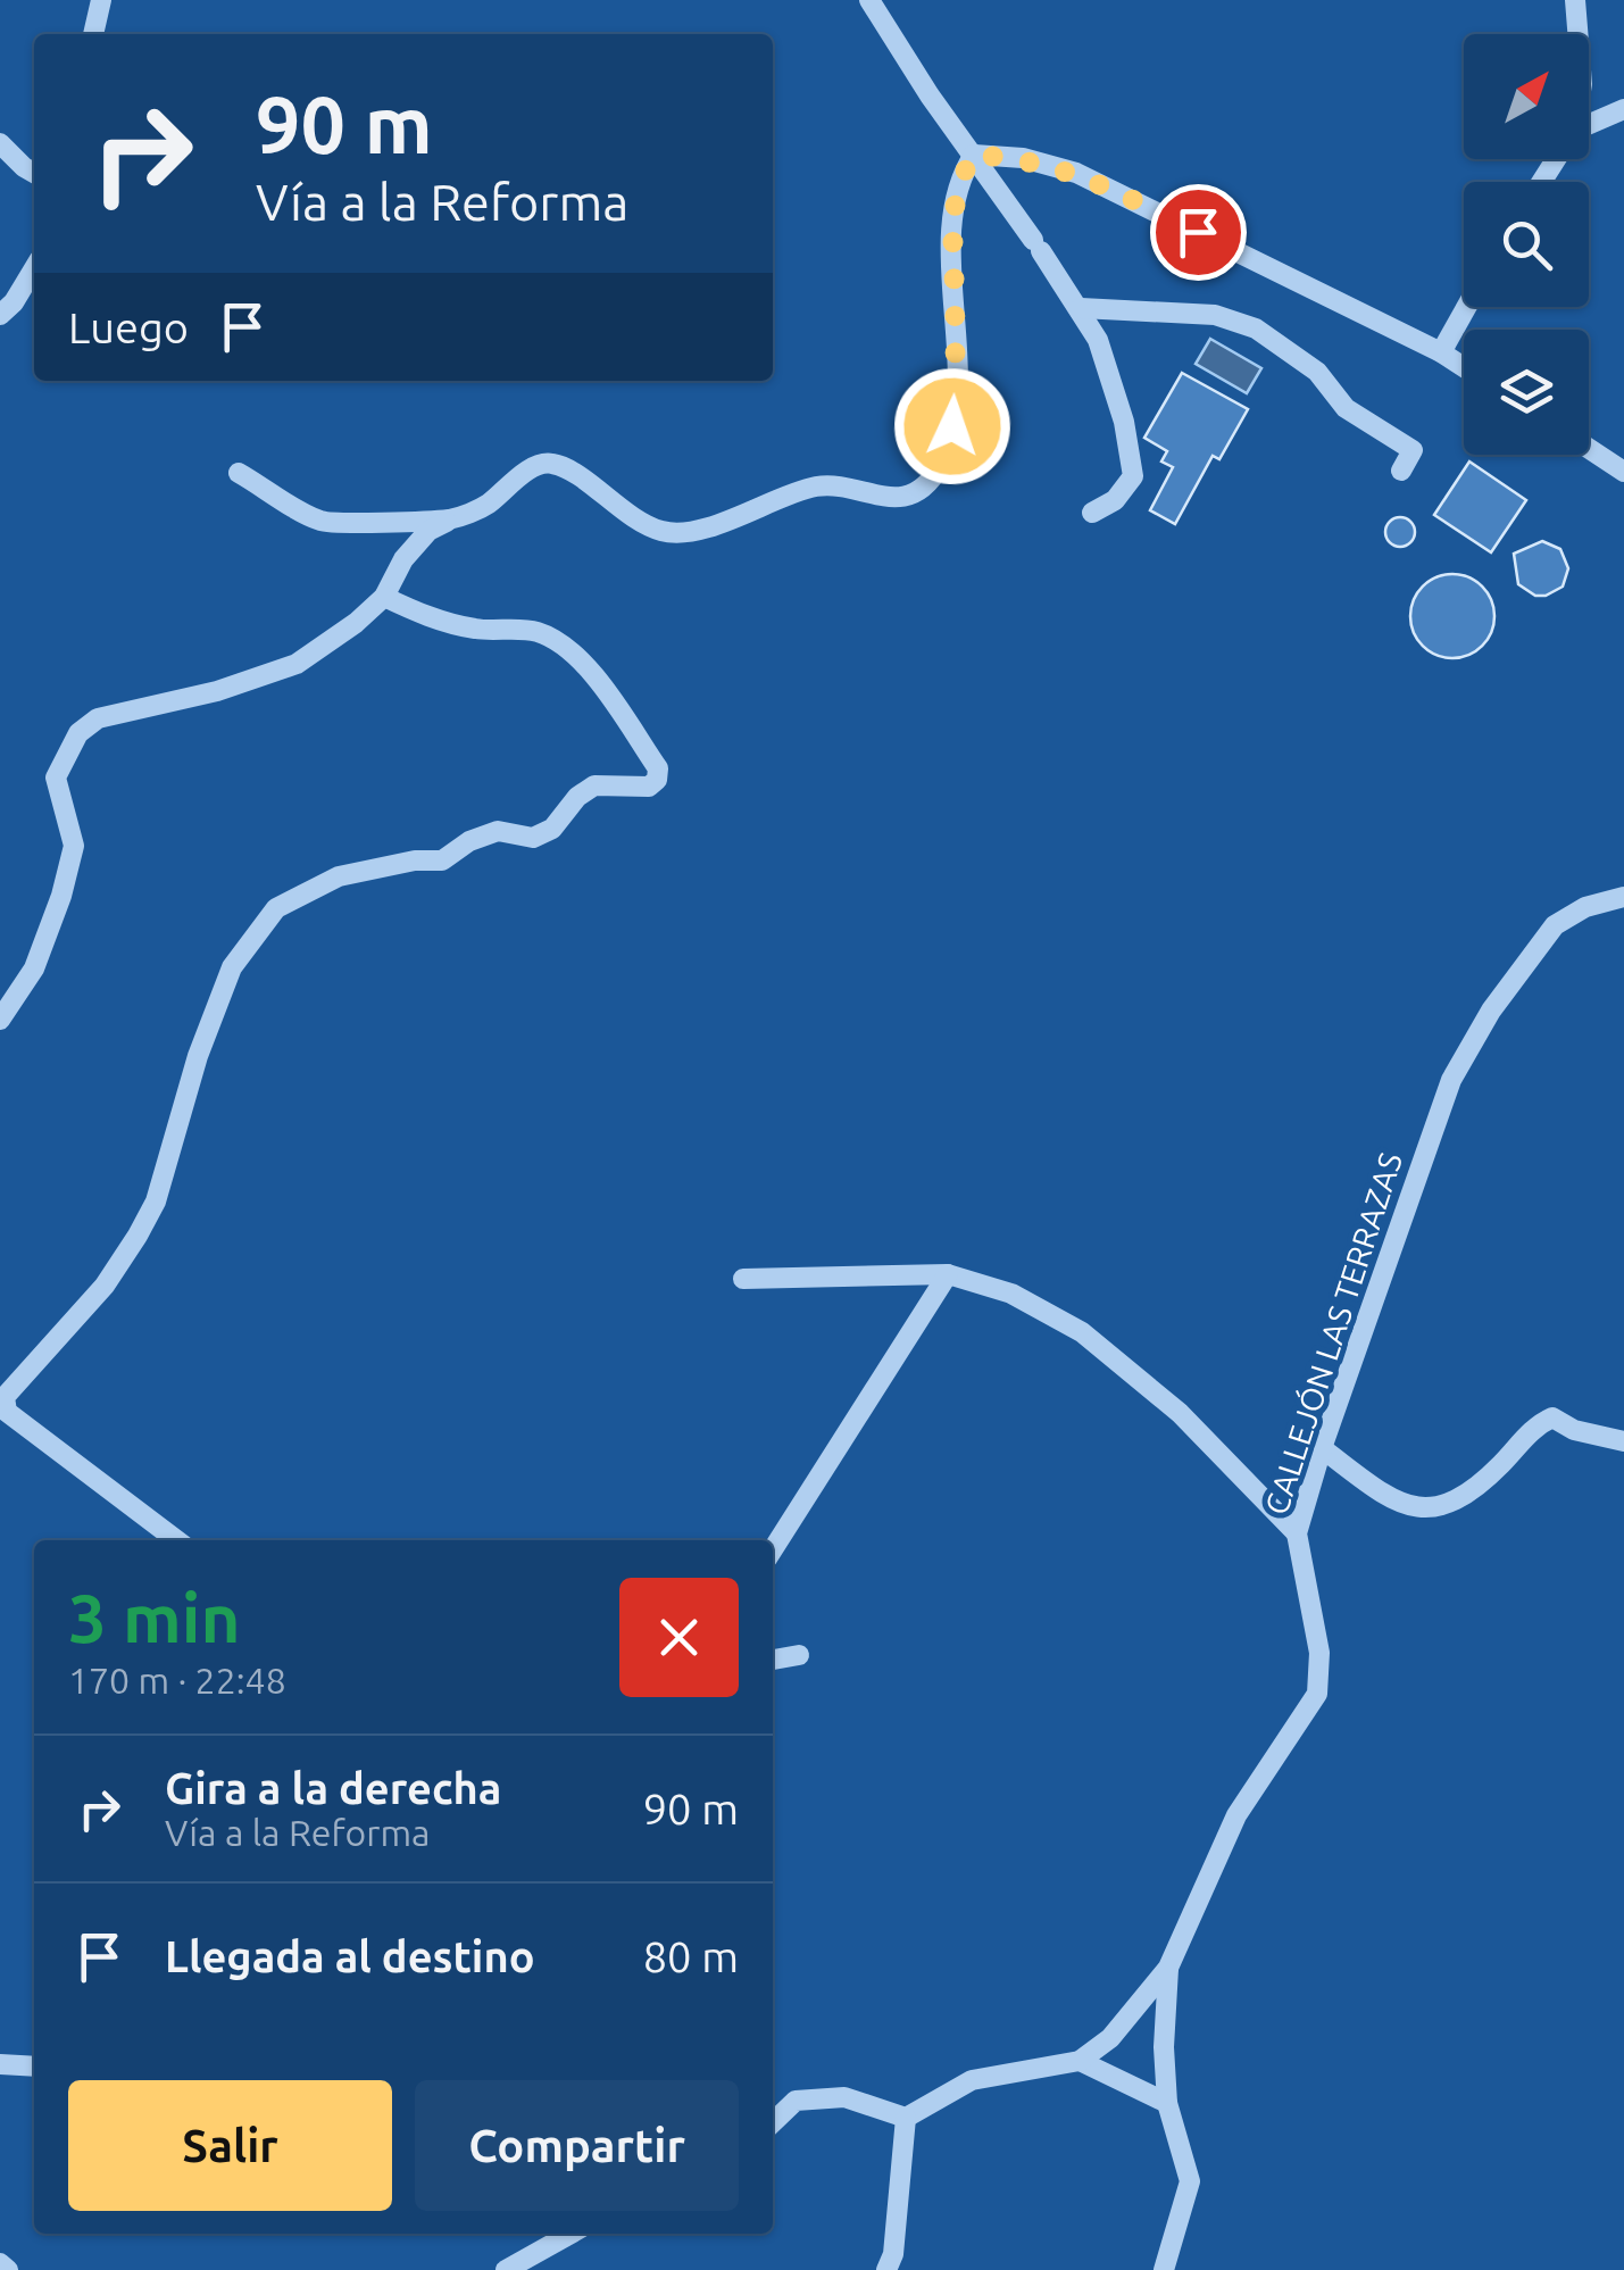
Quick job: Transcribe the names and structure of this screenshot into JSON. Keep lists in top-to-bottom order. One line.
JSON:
{"streets":{"street":["CALLEJÓN LAS TERRAZAS"]},"north":"top right","page":{"turn":["90 m","Vía a la Reforma"],"then":"Luego","heading":["3 min","170 m · 22:48"],"list":[{"name":"Gira a la derecha","note":"Vía a la Reforma","value":"90 m"},{"name":"Llegada al destino","value":"80 m"}],"buttons":["Salir","Compartir"]}}
